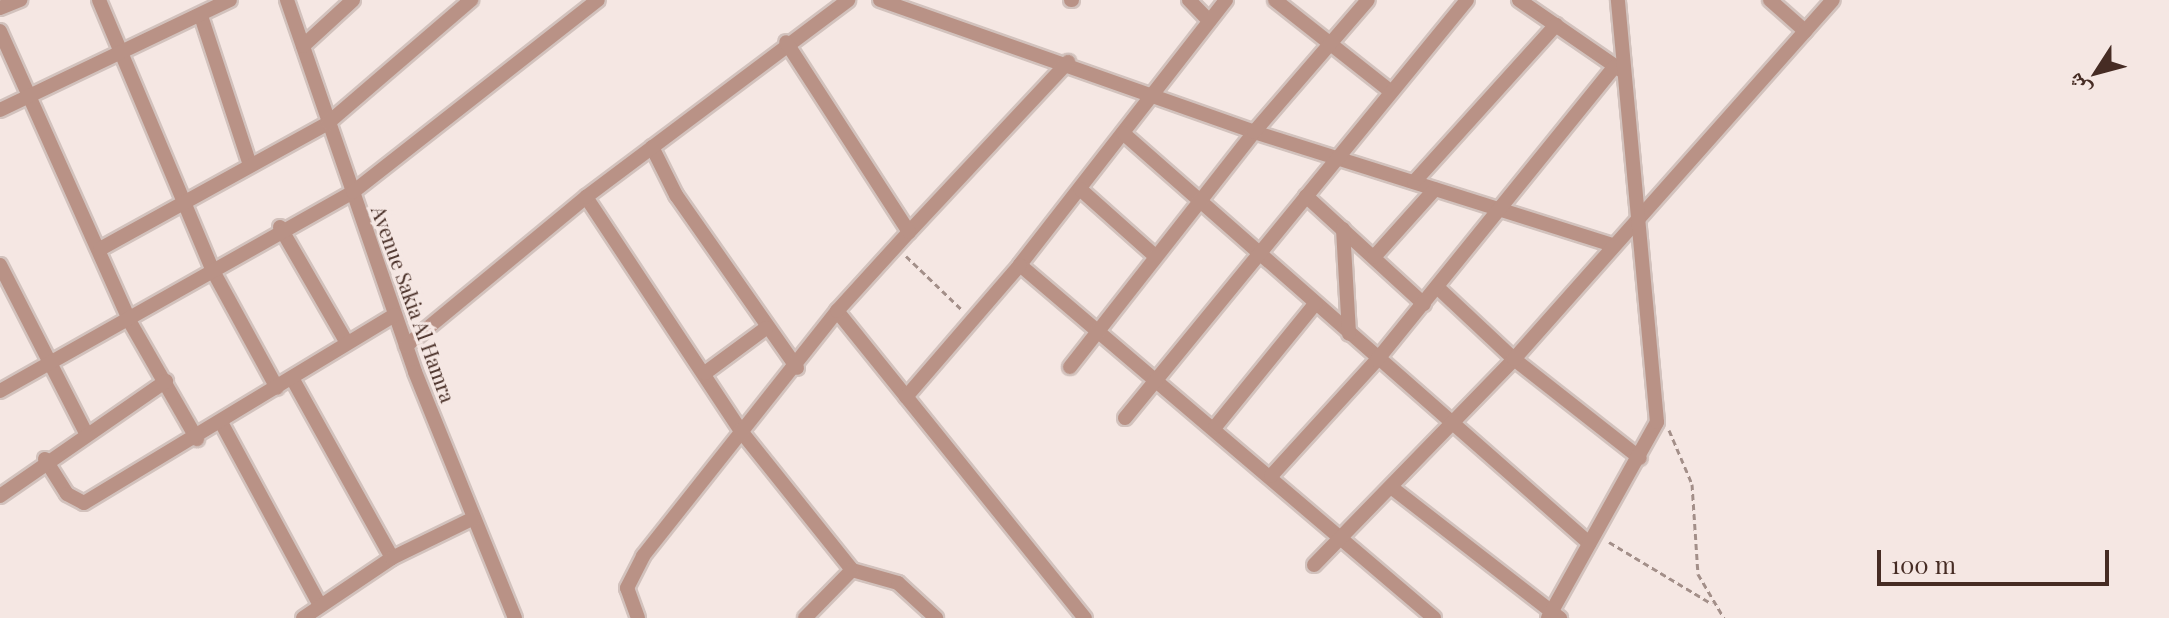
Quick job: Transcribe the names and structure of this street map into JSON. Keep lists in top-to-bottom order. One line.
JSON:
{"streets":{"street":["Avenue Sakia Al Hamra"]},"scale_bar":"100 m","north":"bottom left"}
